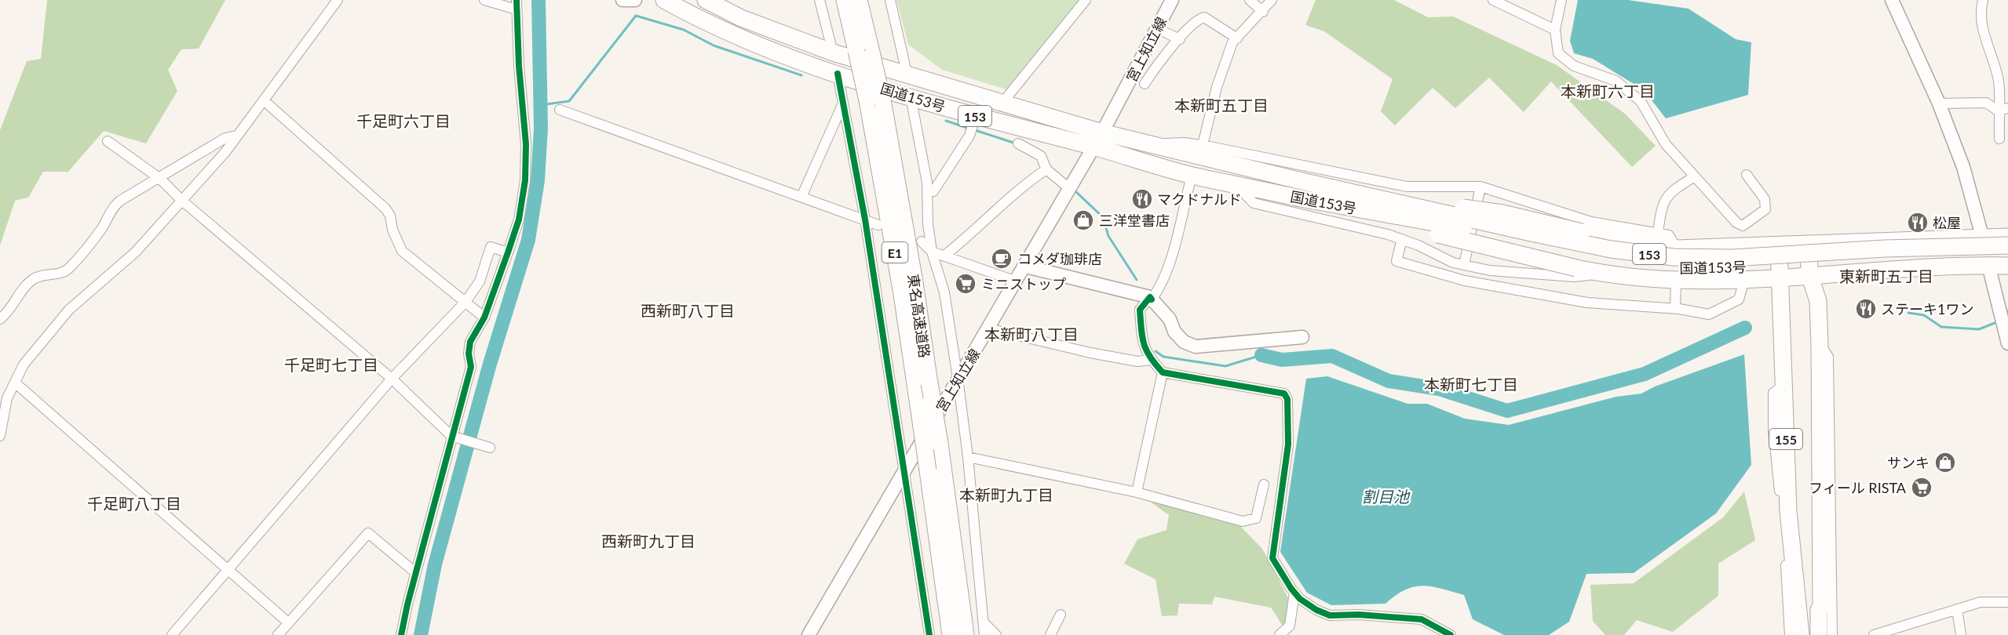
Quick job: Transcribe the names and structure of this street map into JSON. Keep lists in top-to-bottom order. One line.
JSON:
{"streets":{"highway":["国道153号","153","E1","東名高速道路","155"],"main road":["宮上知立線"]},"crossings":[["宮上知立線","国道153号"],["国道153号","153"],["153","155"]],"districts":["本新町六丁目","本新町五丁目","千足町六丁目","東新町五丁目","西新町八丁目","本新町八丁目","千足町七丁目","本新町七丁目","本新町九丁目","千足町八丁目","西新町九丁目"],"water":["割目池"],"places":{"restaurant":["マクドナルド","松屋","ステーキ1ワン"],"shop":["三洋堂書店","サンキ"],"cafe":["コメダ珈琲店"],"supermarket":["ミニストップ","フィール RISTA"]}}
